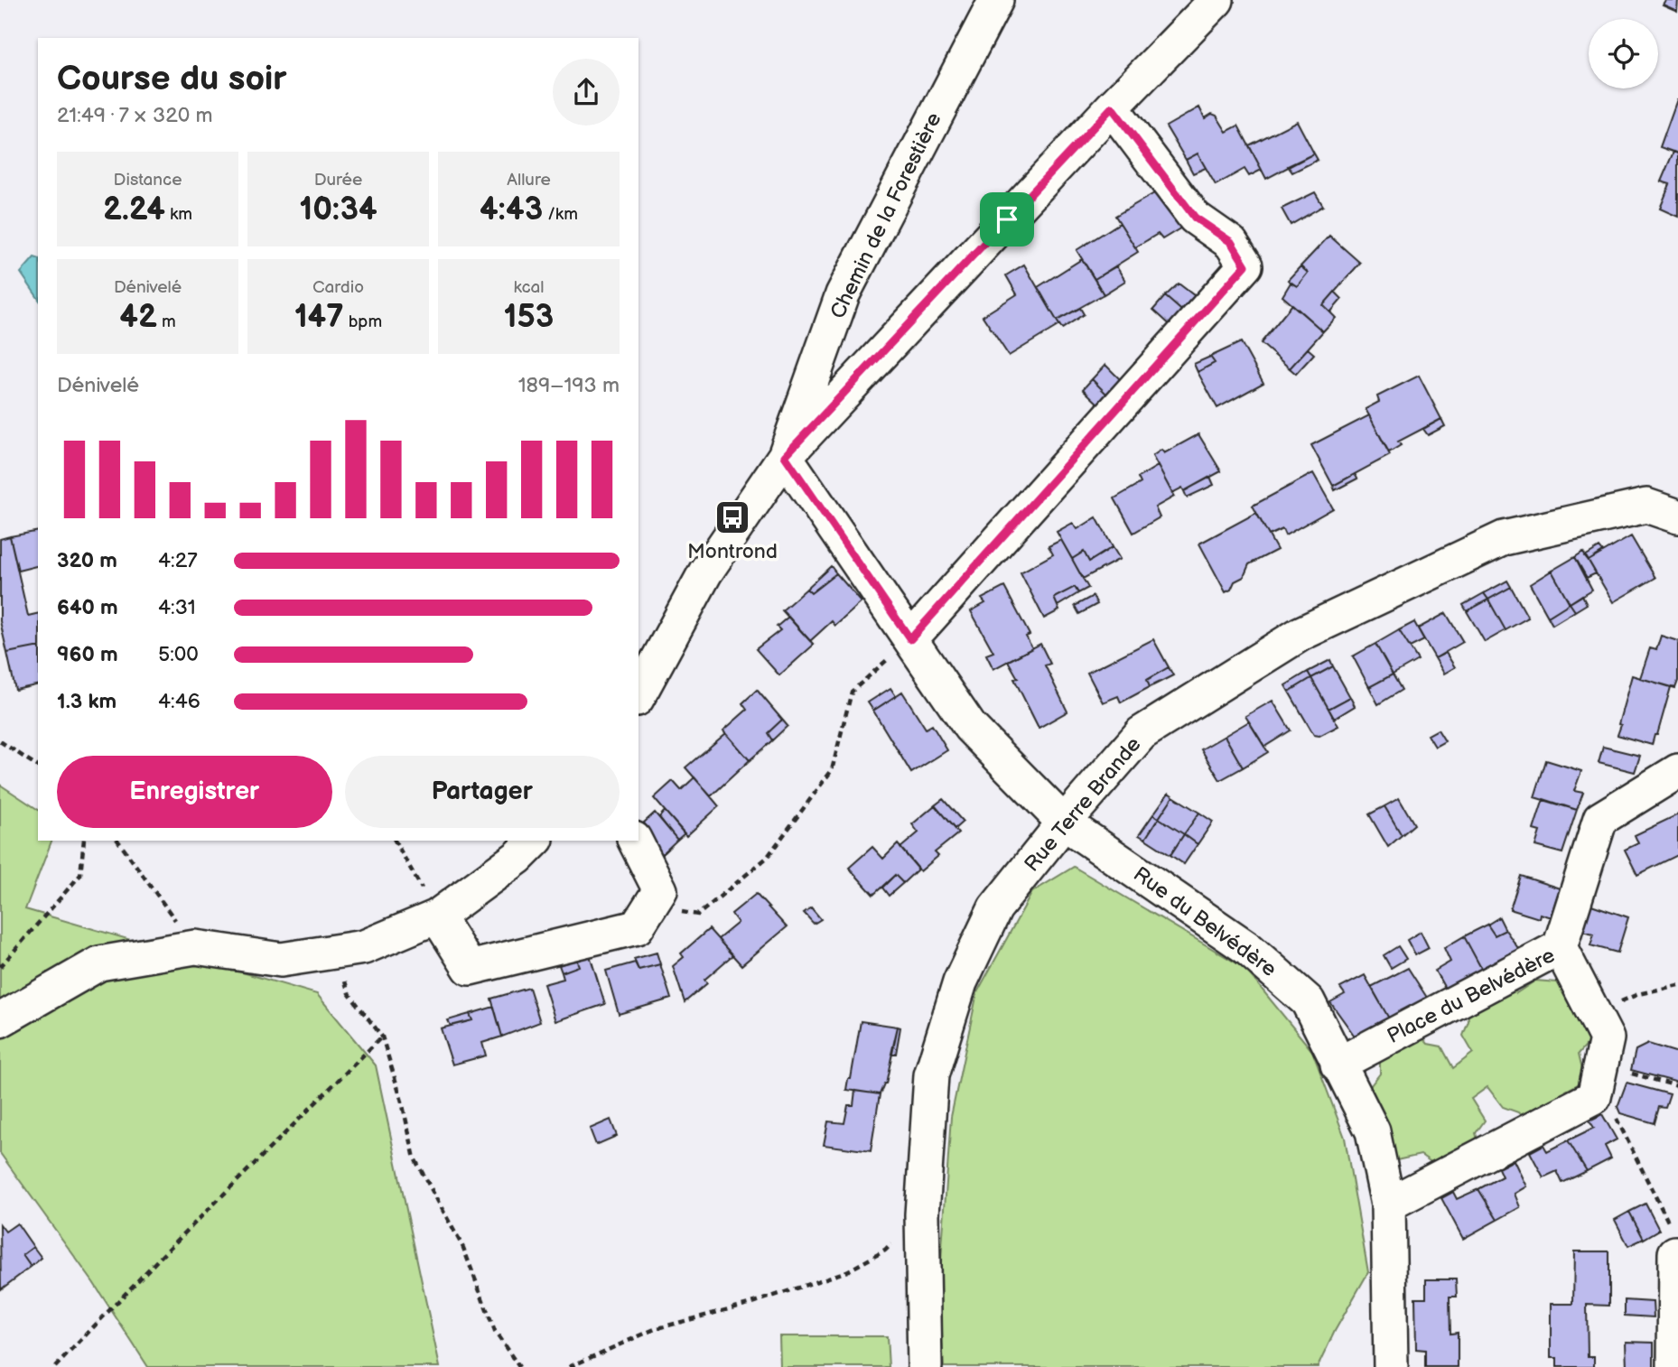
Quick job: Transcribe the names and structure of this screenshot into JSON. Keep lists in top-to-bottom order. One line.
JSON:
{"streets":{"street":["Chemin de la Forestière","Rue Terre Brande","Rue du Belvédère","Place du Belvédère"]},"crossings":[["Chemin de la Forestière","Rue du Belvédère"],["Rue Terre Brande","Rue du Belvédère"],["Rue du Belvédère","Place du Belvédère"]],"places":{"bus stop":["Montrond"]},"page":{"heading":["Course du soir","21:49 · 7 × 320 m"],"stats":[["Distance","2.24 km"],["Durée","10:34"],["Allure","4:43 /km"],["Dénivelé","42 m"],["Cardio","147 bpm"],["kcal","153"]],"chart":["Dénivelé","189–193 m"],"list":[{"name":"320 m","note":"4:27"},{"name":"640 m","note":"4:31"},{"name":"960 m","note":"5:00"},{"name":"1.3 km","note":"4:46"}],"buttons":["Enregistrer","Partager"]}}
